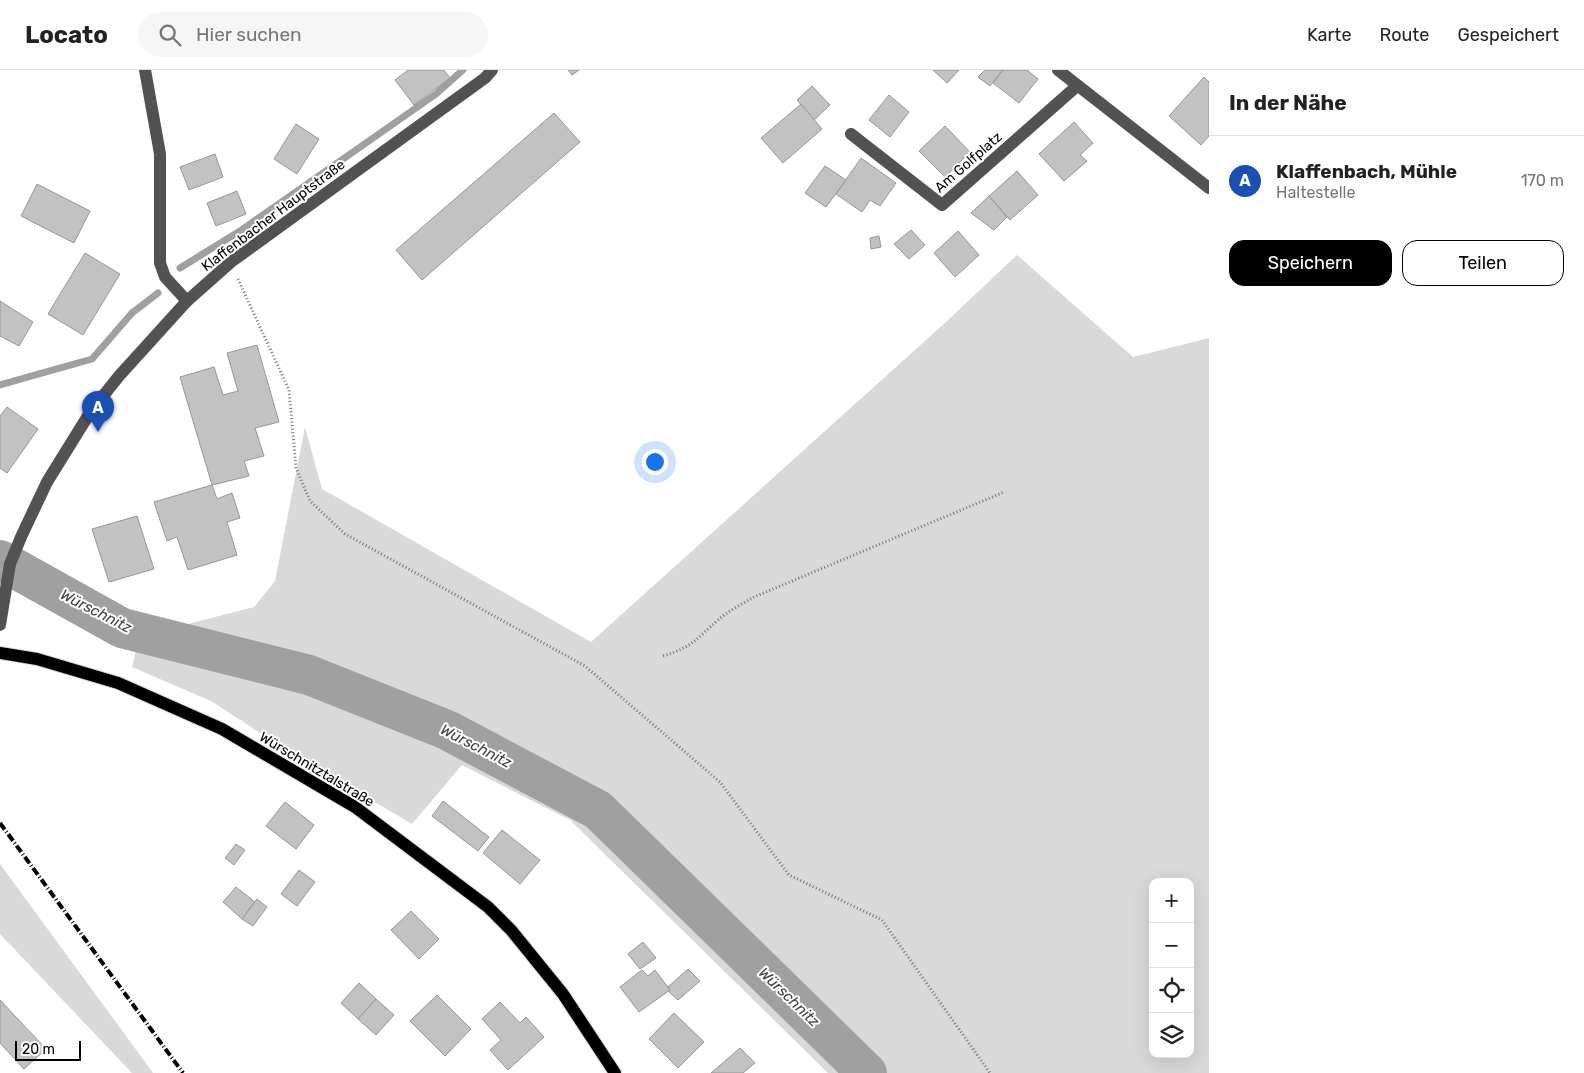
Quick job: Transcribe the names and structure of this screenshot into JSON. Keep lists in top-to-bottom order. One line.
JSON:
{"streets":{"main road":["Würschnitztalstraße"],"street":["Am Golfplatz","Klaffenbacher Hauptstraße"]},"water":["Würschnitz"],"scale_bar":"20 m","page":{"header":"Locato","search":"Hier suchen","nav":["Karte","Route","Gespeichert"],"heading":"In der Nähe","list":[{"mark":"A","name":"Klaffenbach, Mühle","note":"Haltestelle","value":"170 m"}],"buttons":["Speichern","Teilen"],"pins":"A","map_buttons":["+","−"],"scale":"20 m"}}
